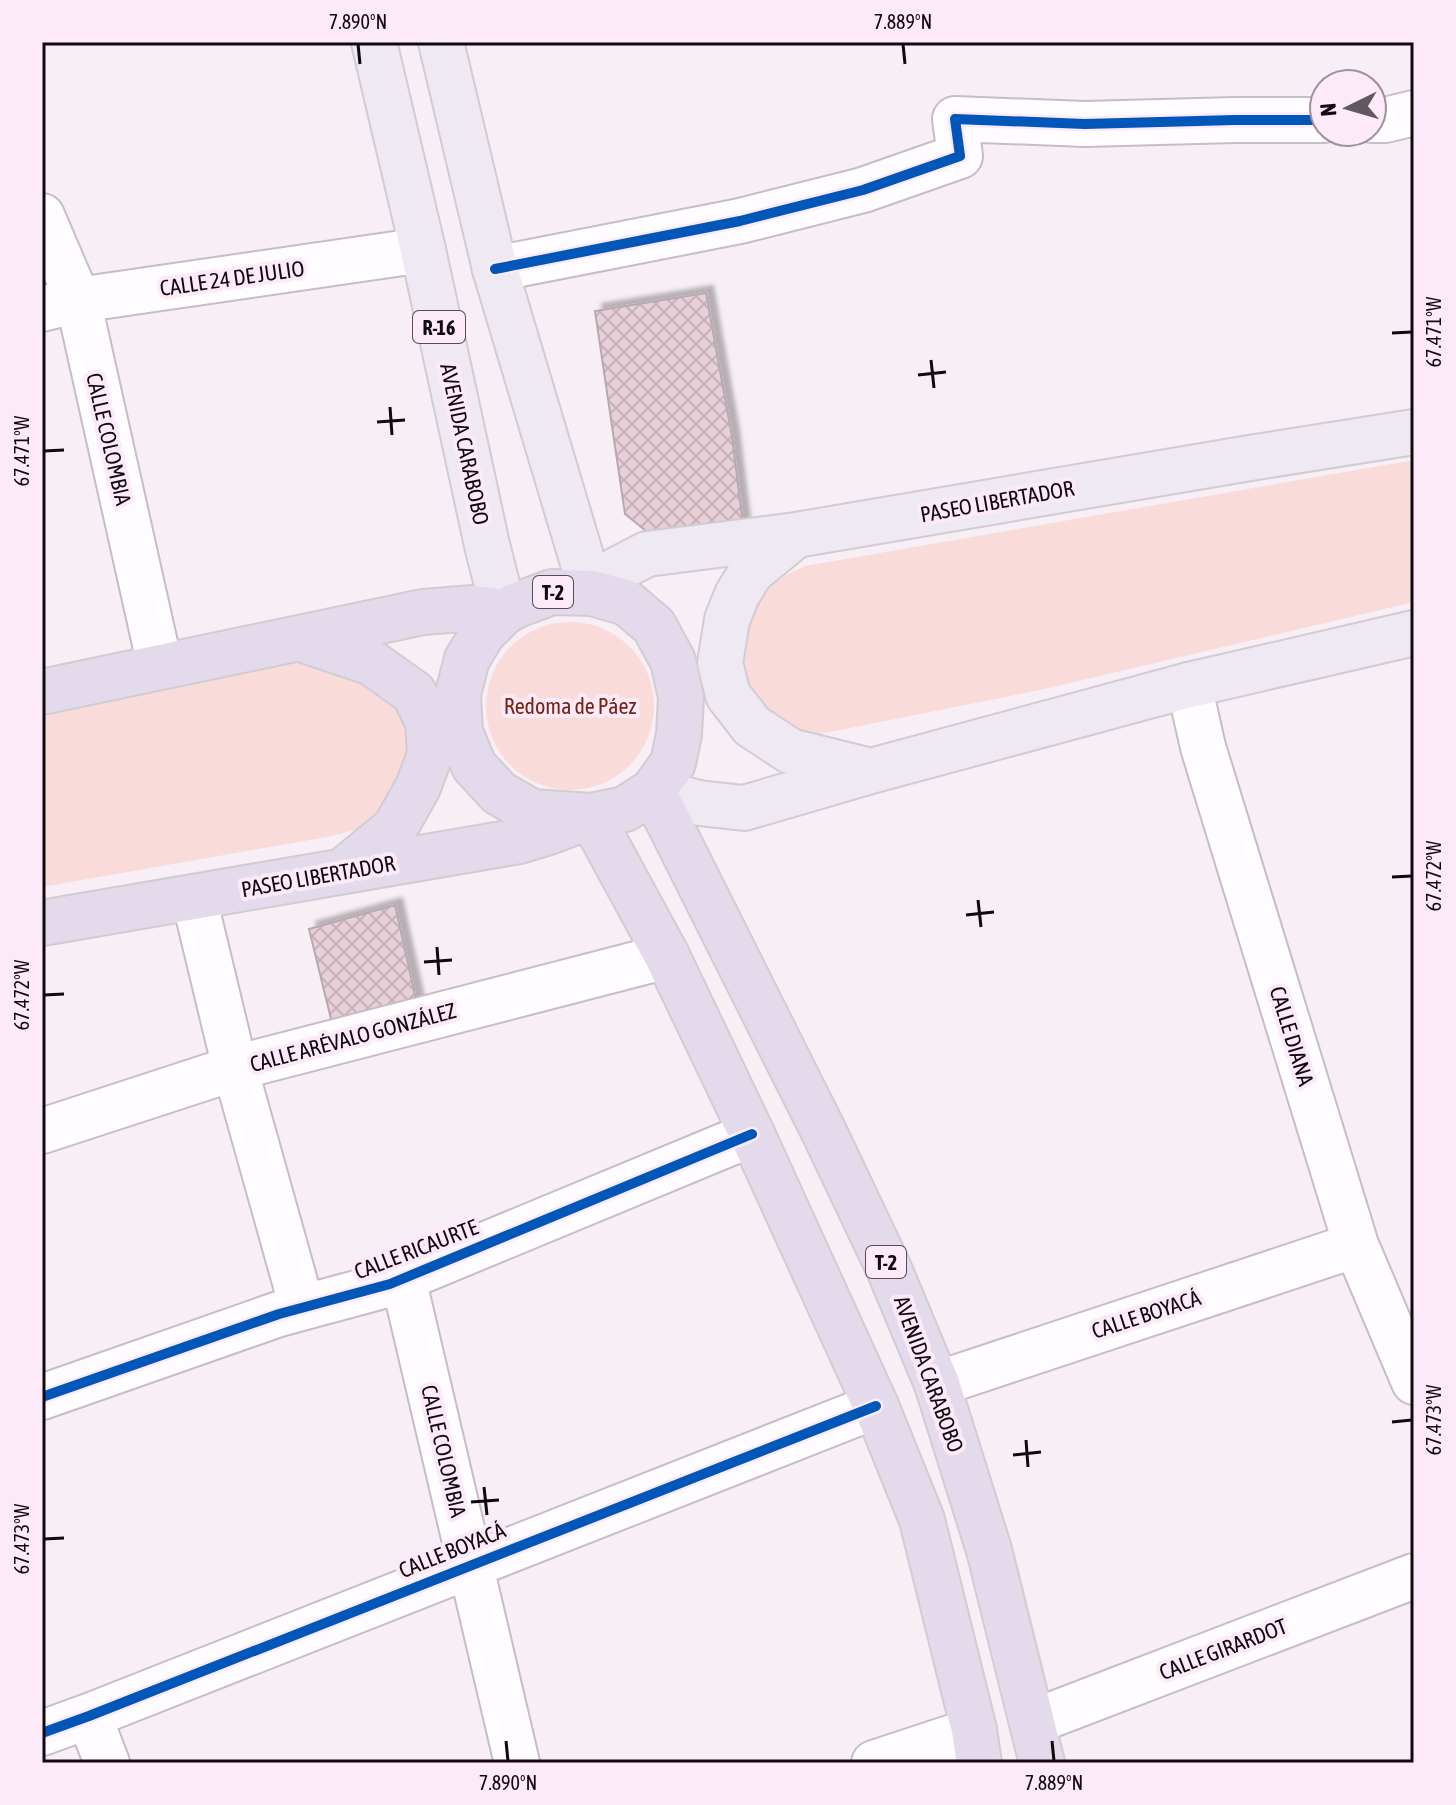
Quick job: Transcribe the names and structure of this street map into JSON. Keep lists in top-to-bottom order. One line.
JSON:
{"streets":{"highway":["AVENIDA CARABOBO","PASEO LIBERTADOR","T-2"],"main road":["R-16"],"street":["CALLE 24 DE JULIO","CALLE COLOMBIA","CALLE DIANA","CALLE ARÉVALO GONZÁLEZ","CALLE RICAURTE","CALLE BOYACÁ","CALLE GIRARDOT"]},"crossings":[["CALLE 24 DE JULIO","CALLE COLOMBIA"],["CALLE 24 DE JULIO","AVENIDA CARABOBO"],["CALLE COLOMBIA","T-2"],["CALLE COLOMBIA","CALLE RICAURTE"],["CALLE COLOMBIA","CALLE BOYACÁ"],["AVENIDA CARABOBO","PASEO LIBERTADOR"],["AVENIDA CARABOBO","T-2"],["AVENIDA CARABOBO","CALLE BOYACÁ"],["AVENIDA CARABOBO","CALLE GIRARDOT"],["PASEO LIBERTADOR","T-2"],["CALLE DIANA","CALLE BOYACÁ"]],"parks":["Redoma de Páez"],"north":"left","coordinates":["7.890°N","7.889°N","67.471°W","67.472°W","67.473°W"]}
